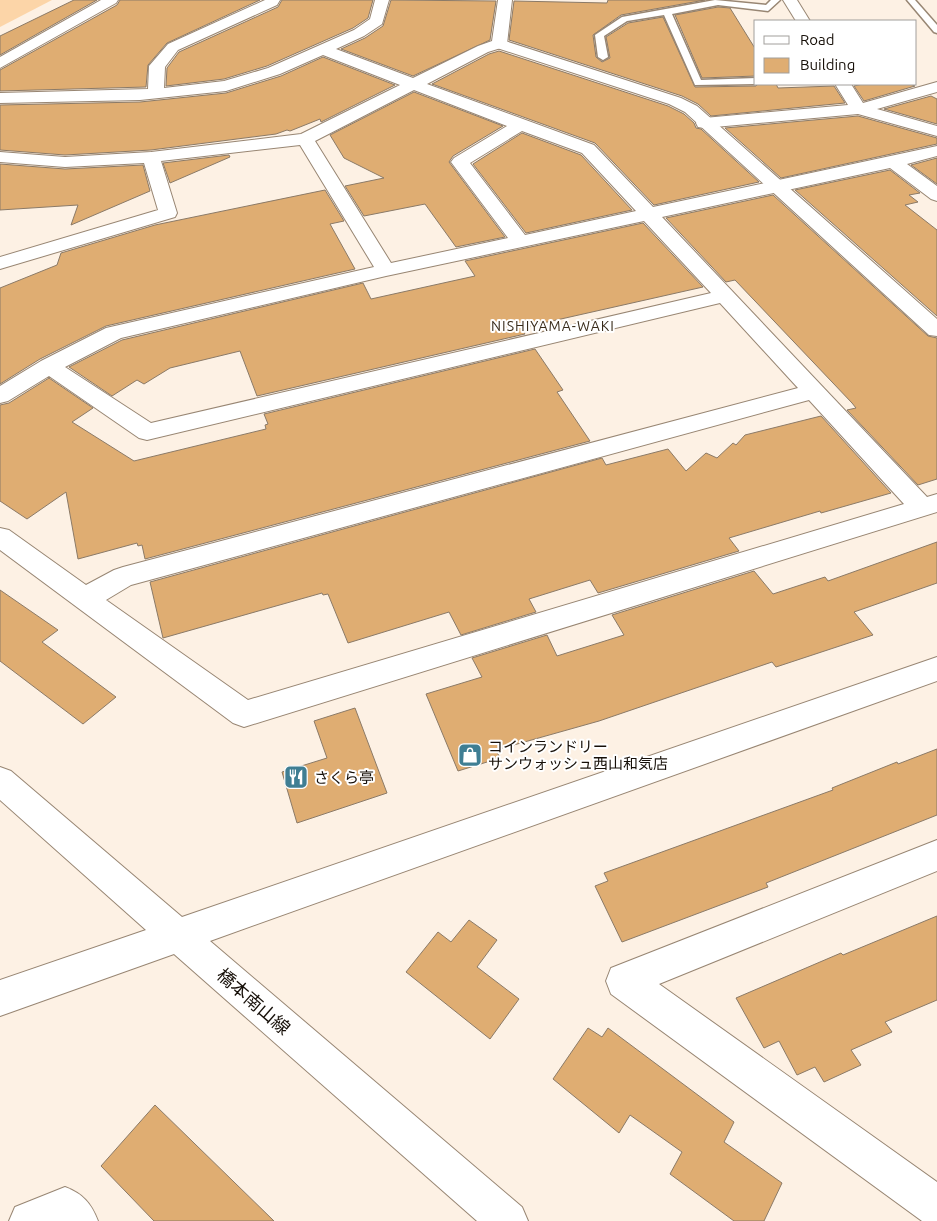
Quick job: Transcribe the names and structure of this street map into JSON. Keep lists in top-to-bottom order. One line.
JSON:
{"streets":{"street":["橋本南山線"]},"districts":["NISHIYAMA-WAKI"],"places":{"shop":["コインランドリー サンウォッシュ西山和気店"],"restaurant":["さくら亭"]},"legend":["Road","Building"]}
